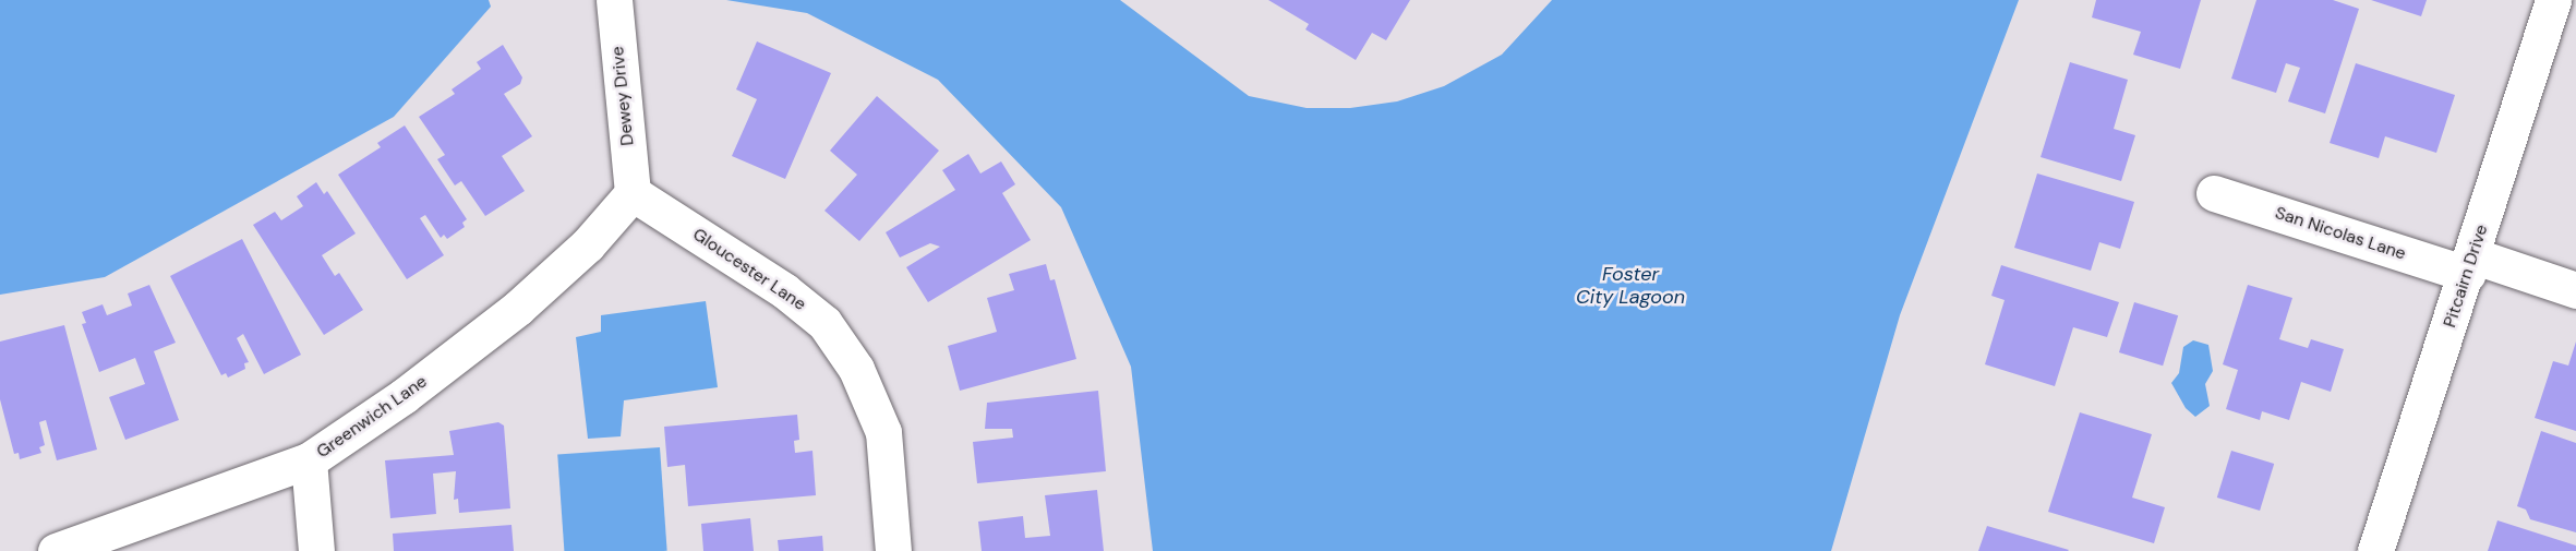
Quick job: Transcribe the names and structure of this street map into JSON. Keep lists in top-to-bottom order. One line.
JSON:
{"streets":{"street":["Dewey Drive","San Nicolas Lane","Gloucester Lane","Pitcairn Drive","Greenwich Lane"]},"crossings":[["Dewey Drive","Gloucester Lane"],["Dewey Drive","Greenwich Lane"],["San Nicolas Lane","Pitcairn Drive"],["Gloucester Lane","Greenwich Lane"]],"water":["Foster City Lagoon"]}
